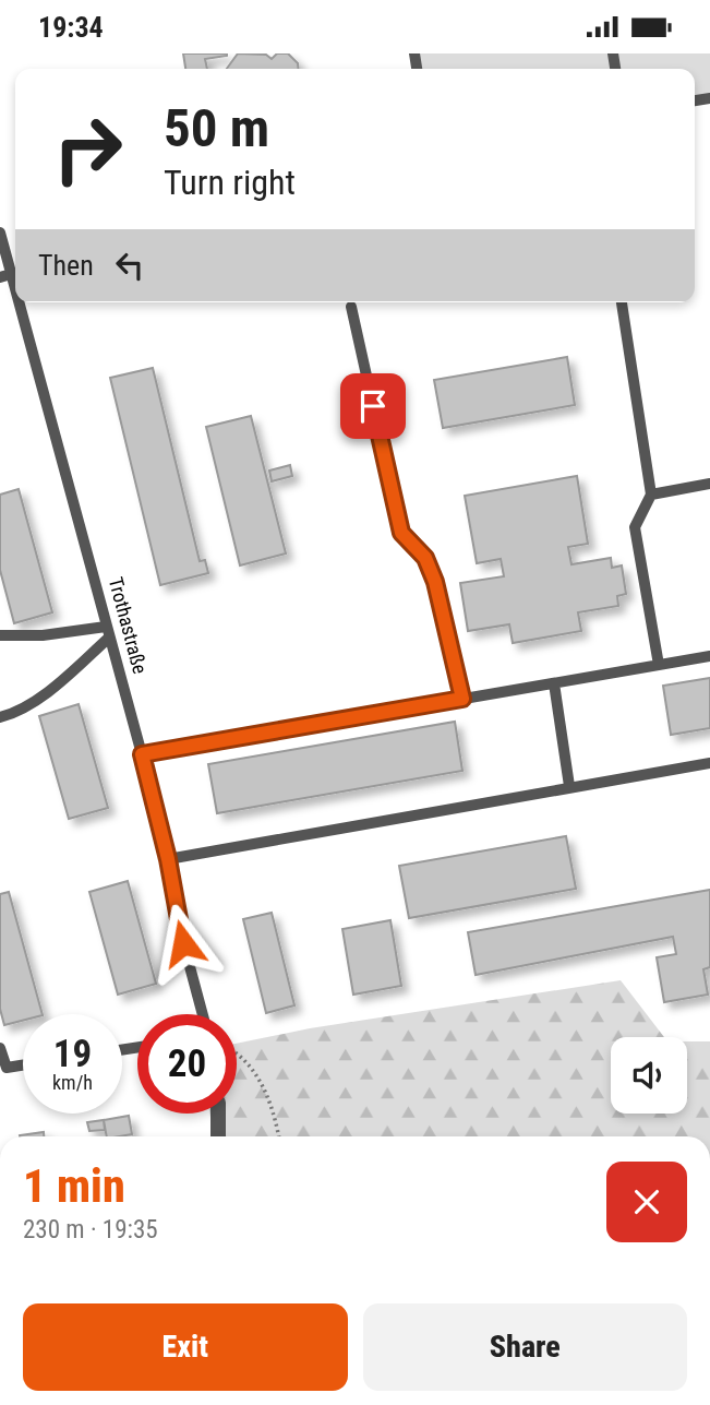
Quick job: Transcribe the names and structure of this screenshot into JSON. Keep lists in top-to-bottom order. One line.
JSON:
{"streets":{"lane":["Trothastraße"]},"page":{"status":"19:34","turn":["50 m","Turn right"],"then":"Then","speed":"19 km/h","limit":"20","heading":["1 min","230 m · 19:35"],"buttons":["Exit","Share"]}}
